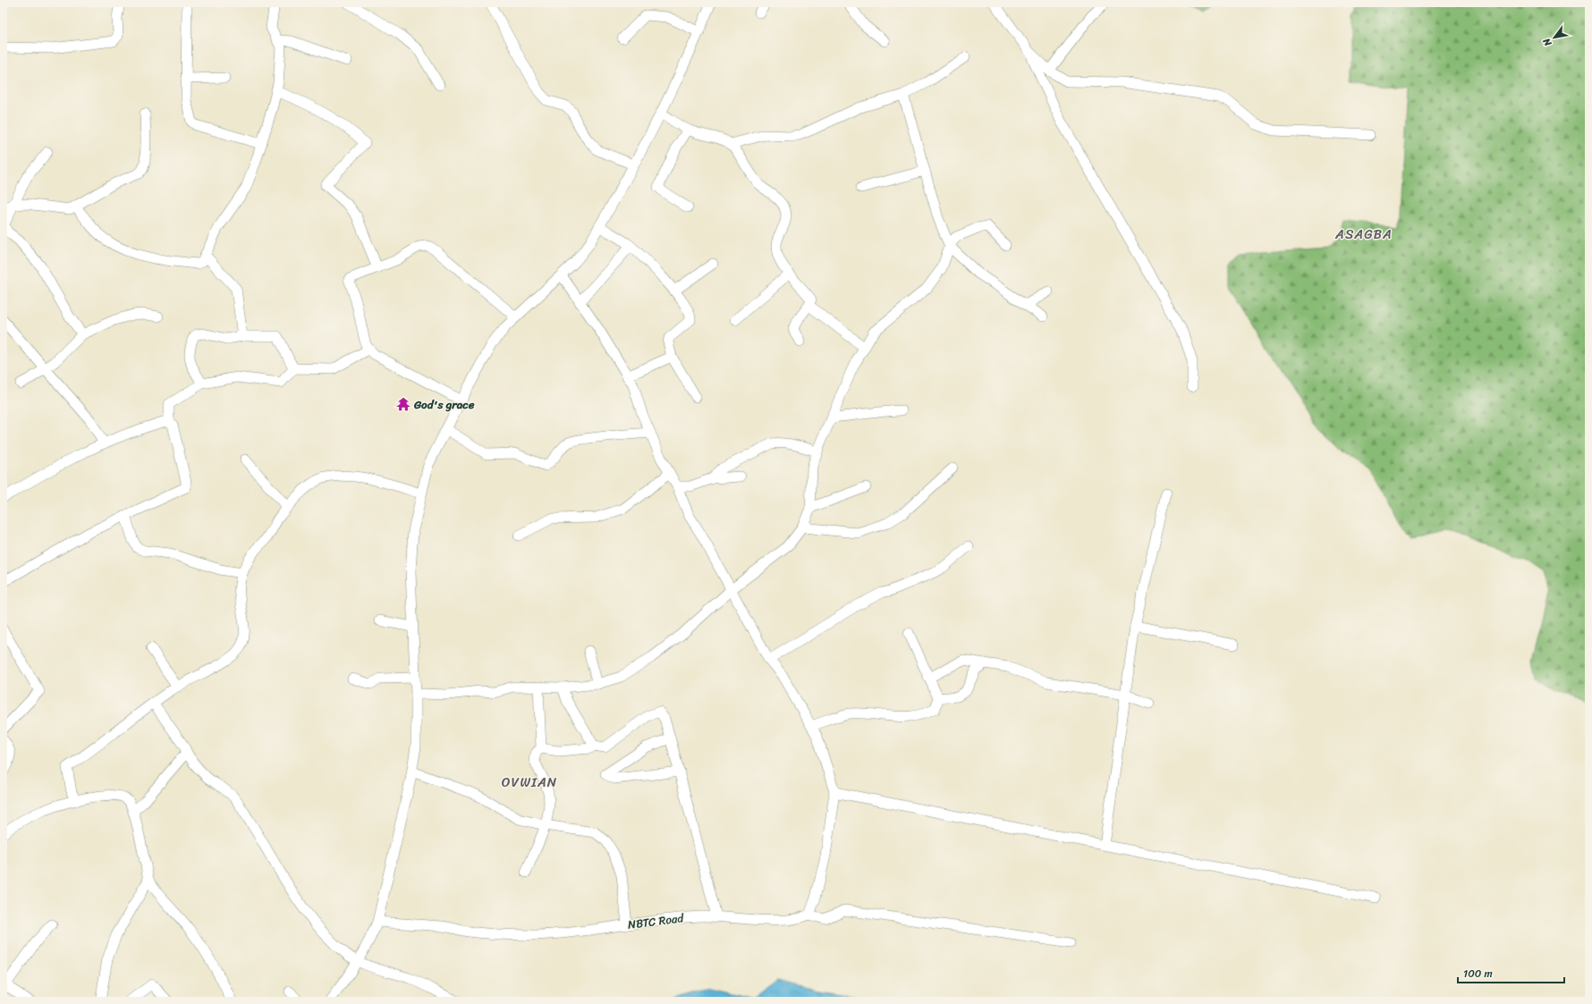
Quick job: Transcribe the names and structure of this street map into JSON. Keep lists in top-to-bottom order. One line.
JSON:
{"streets":{"street":["NBTC Road"]},"districts":["ASAGBA","OVWIAN"],"places":{"temple":["God's grace"]},"scale_bar":"100 m","north":"bottom left"}
